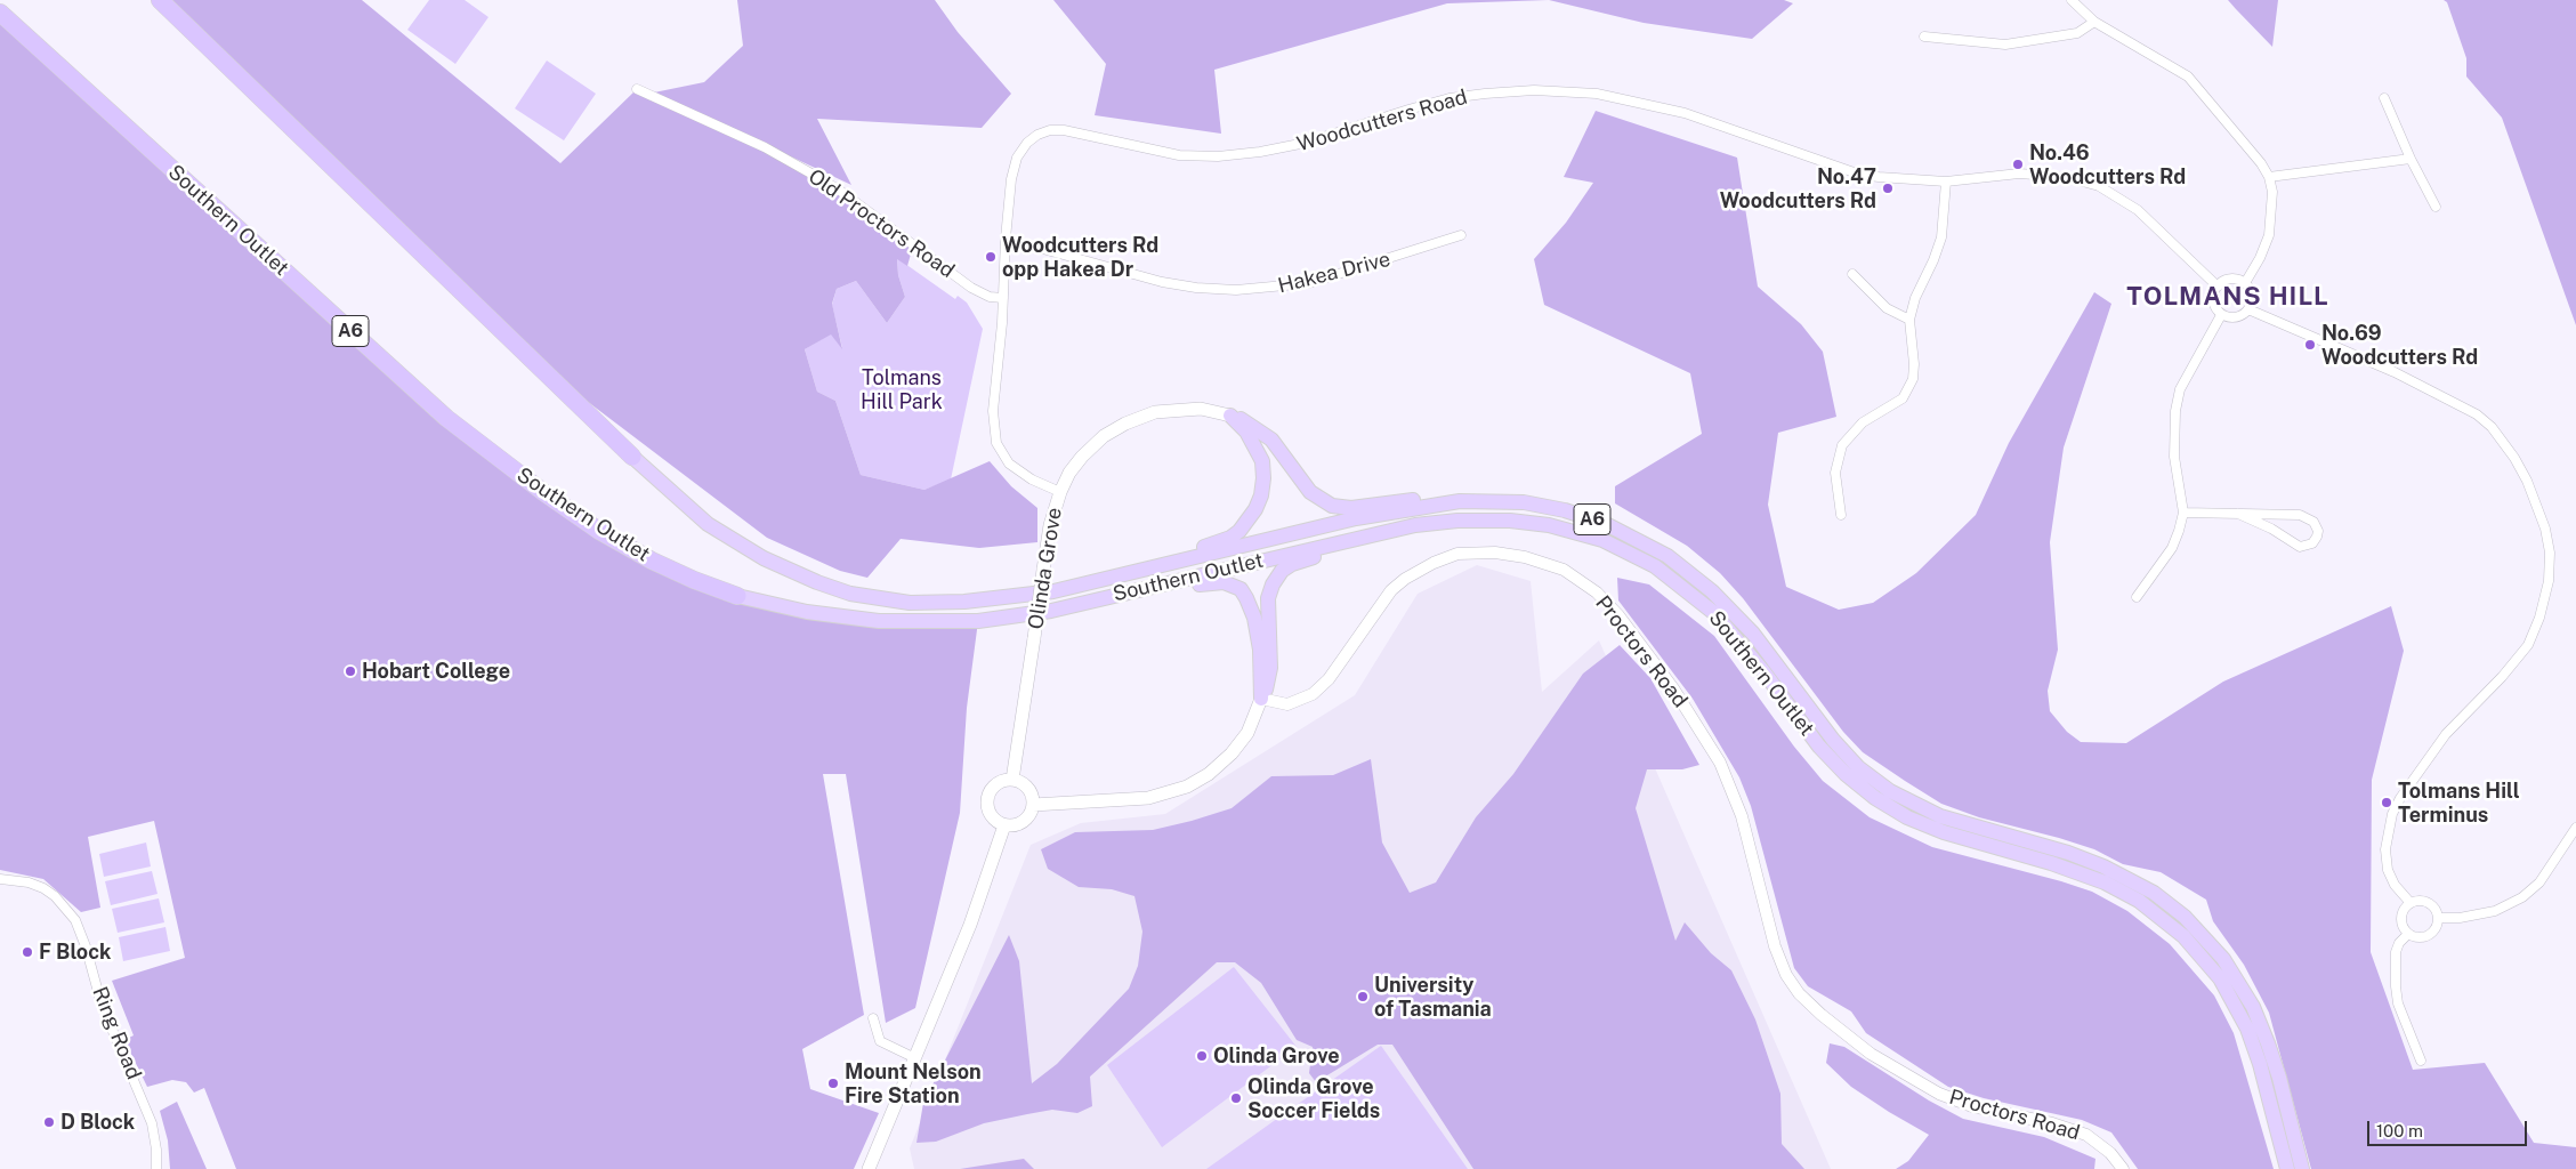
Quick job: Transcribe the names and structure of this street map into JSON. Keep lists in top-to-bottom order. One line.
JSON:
{"streets":{"highway":["Southern Outlet","A6"],"main road":["Olinda Grove"],"street":["Woodcutters Road","Old Proctors Road","Hakea Drive","Proctors Road","Ring Road"]},"crossings":[["Woodcutters Road","Old Proctors Road"],["Woodcutters Road","Hakea Drive"],["Woodcutters Road","Olinda Grove"]],"districts":["TOLMANS HILL"],"parks":["Tolmans Hill Park"],"places":["No.46 Woodcutters Rd","No.47 Woodcutters Rd","Woodcutters Rd opp Hakea Dr","No.69 Woodcutters Rd","Hobart College","Tolmans Hill Terminus","F Block","University of Tasmania","Olinda Grove","Mount Nelson Fire Station","Olinda Grove Soccer Fields","D Block"],"scale_bar":"100 m"}
